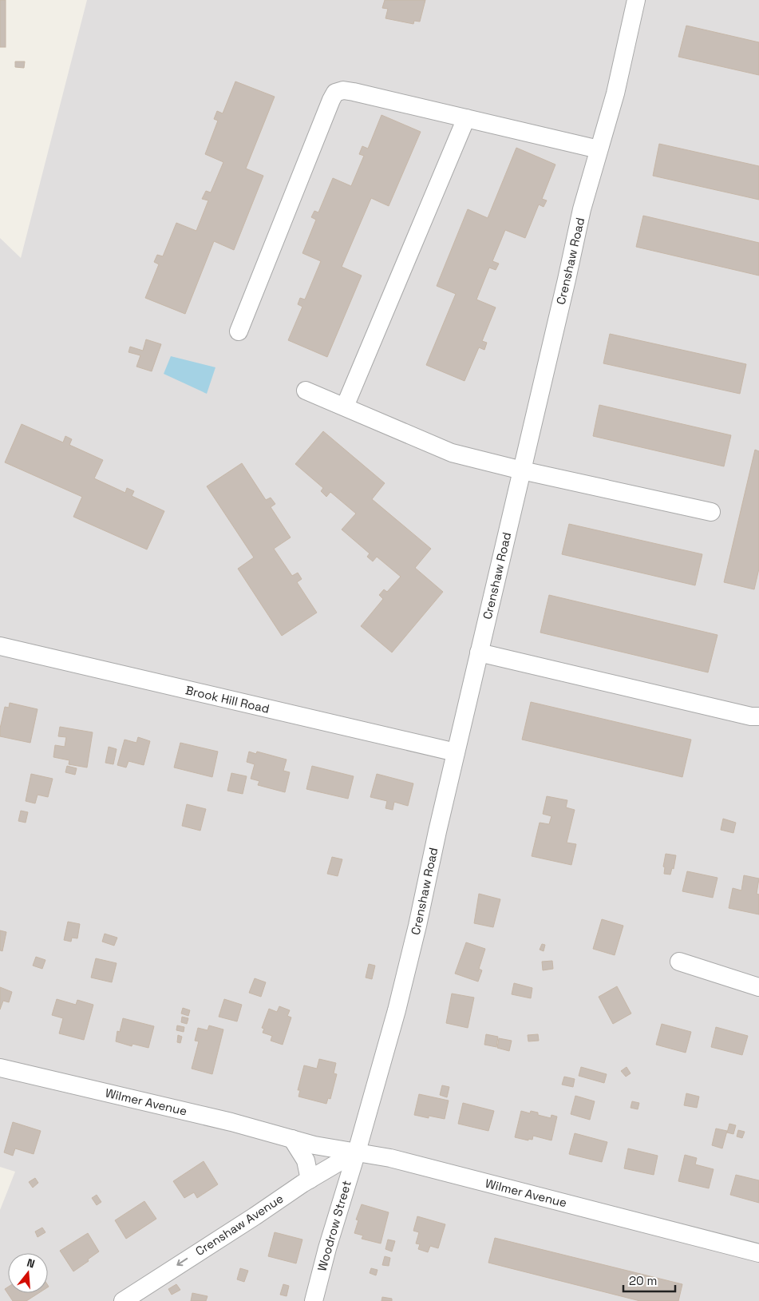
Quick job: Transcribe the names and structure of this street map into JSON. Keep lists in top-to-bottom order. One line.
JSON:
{"streets":{"street":["Crenshaw Road","Brook Hill Road","Wilmer Avenue","Crenshaw Avenue","Woodrow Street"]},"crossings":[["Crenshaw Road","Brook Hill Road"],["Crenshaw Road","Wilmer Avenue"],["Crenshaw Road","Crenshaw Avenue"],["Crenshaw Road","Woodrow Street"],["Wilmer Avenue","Crenshaw Avenue"],["Wilmer Avenue","Woodrow Street"],["Crenshaw Avenue","Woodrow Street"]],"one_way":["Crenshaw Avenue"],"scale_bar":"20 m","north":"top"}
